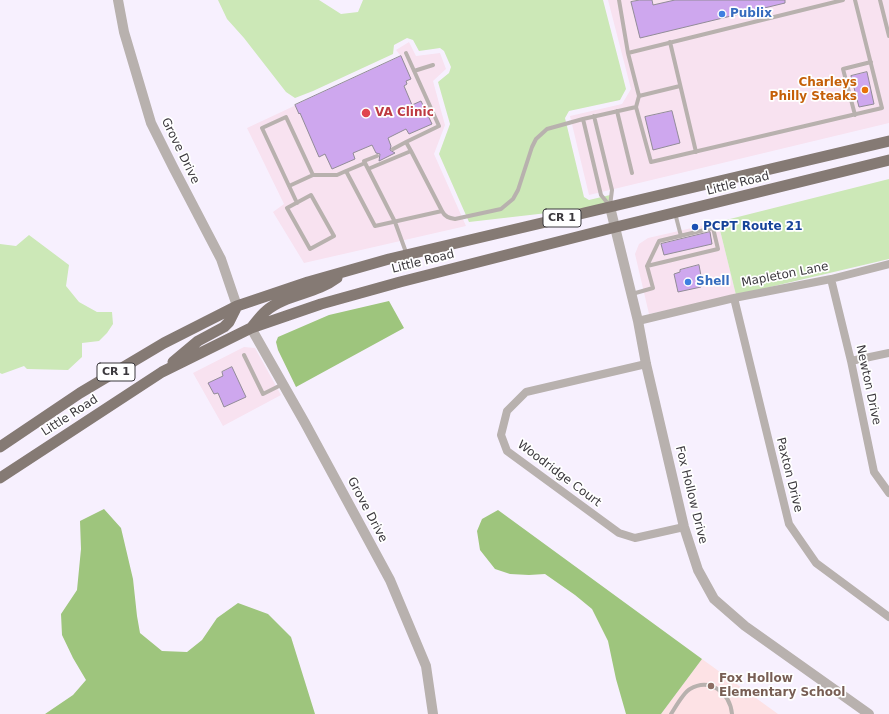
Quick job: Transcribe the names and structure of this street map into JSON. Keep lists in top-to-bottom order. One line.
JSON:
{"streets":{"main road":["Little Road","CR 1"],"street":["Grove Drive","Mapleton Lane","Newton Drive","Woodridge Court","Paxton Drive","Fox Hollow Drive"]},"crossings":[["Grove Drive","Little Road"],["Little Road","Fox Hollow Drive"],["Mapleton Lane","Newton Drive"],["Mapleton Lane","Paxton Drive"],["Mapleton Lane","Fox Hollow Drive"],["Woodridge Court","Fox Hollow Drive"]],"places":["Publix","Charleys Philly Steaks","VA Clinic","PCPT Route 21","Shell","Fox Hollow Elementary School"]}
